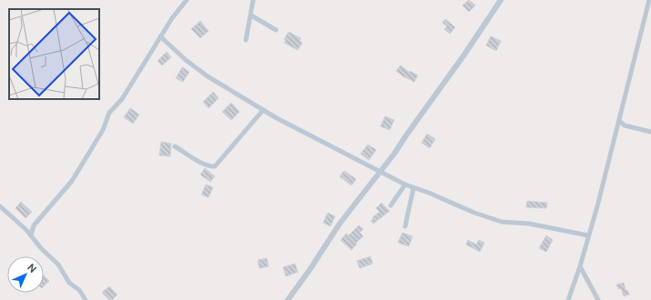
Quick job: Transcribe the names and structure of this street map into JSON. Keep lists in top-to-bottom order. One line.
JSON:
{"north":"top right"}
